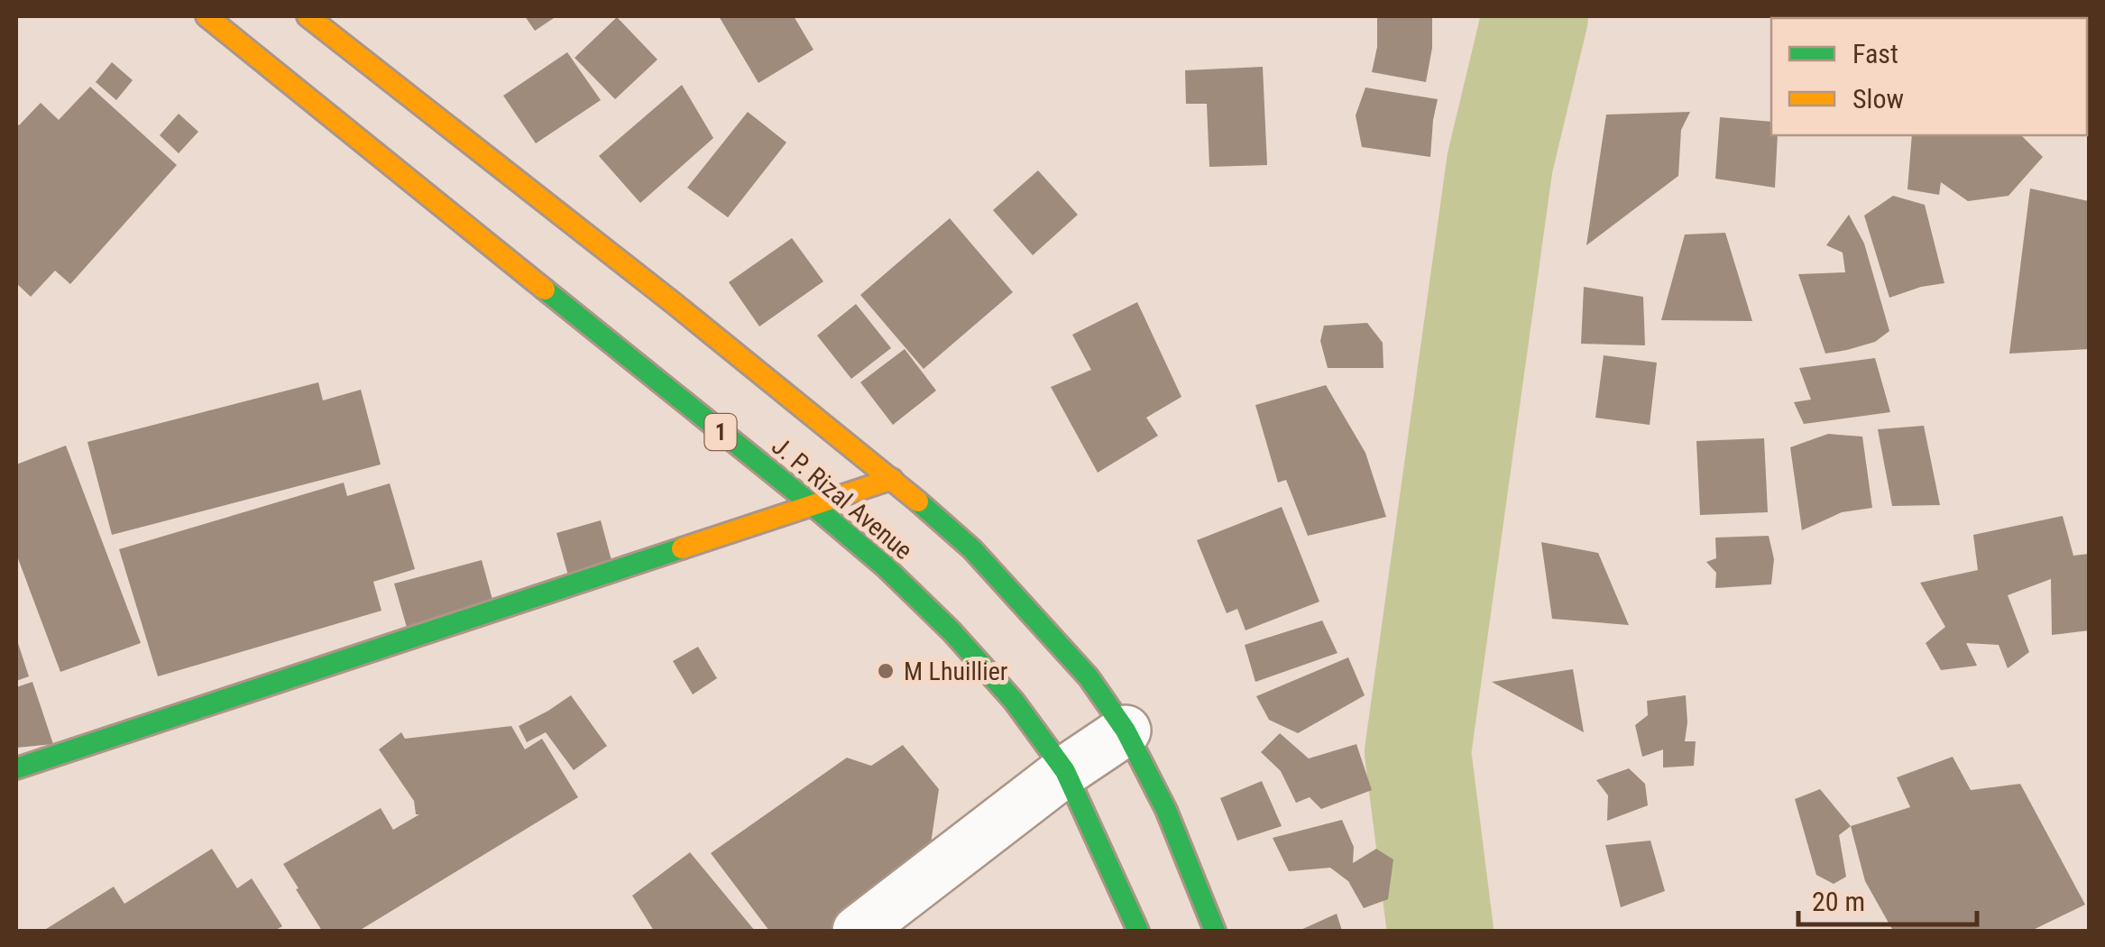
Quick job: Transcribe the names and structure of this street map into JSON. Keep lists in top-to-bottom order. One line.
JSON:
{"streets":{"main road":["1","J. P. Rizal Avenue"]},"places":["M Lhuillier"],"legend":["Fast","Slow"],"scale_bar":"20 m"}
